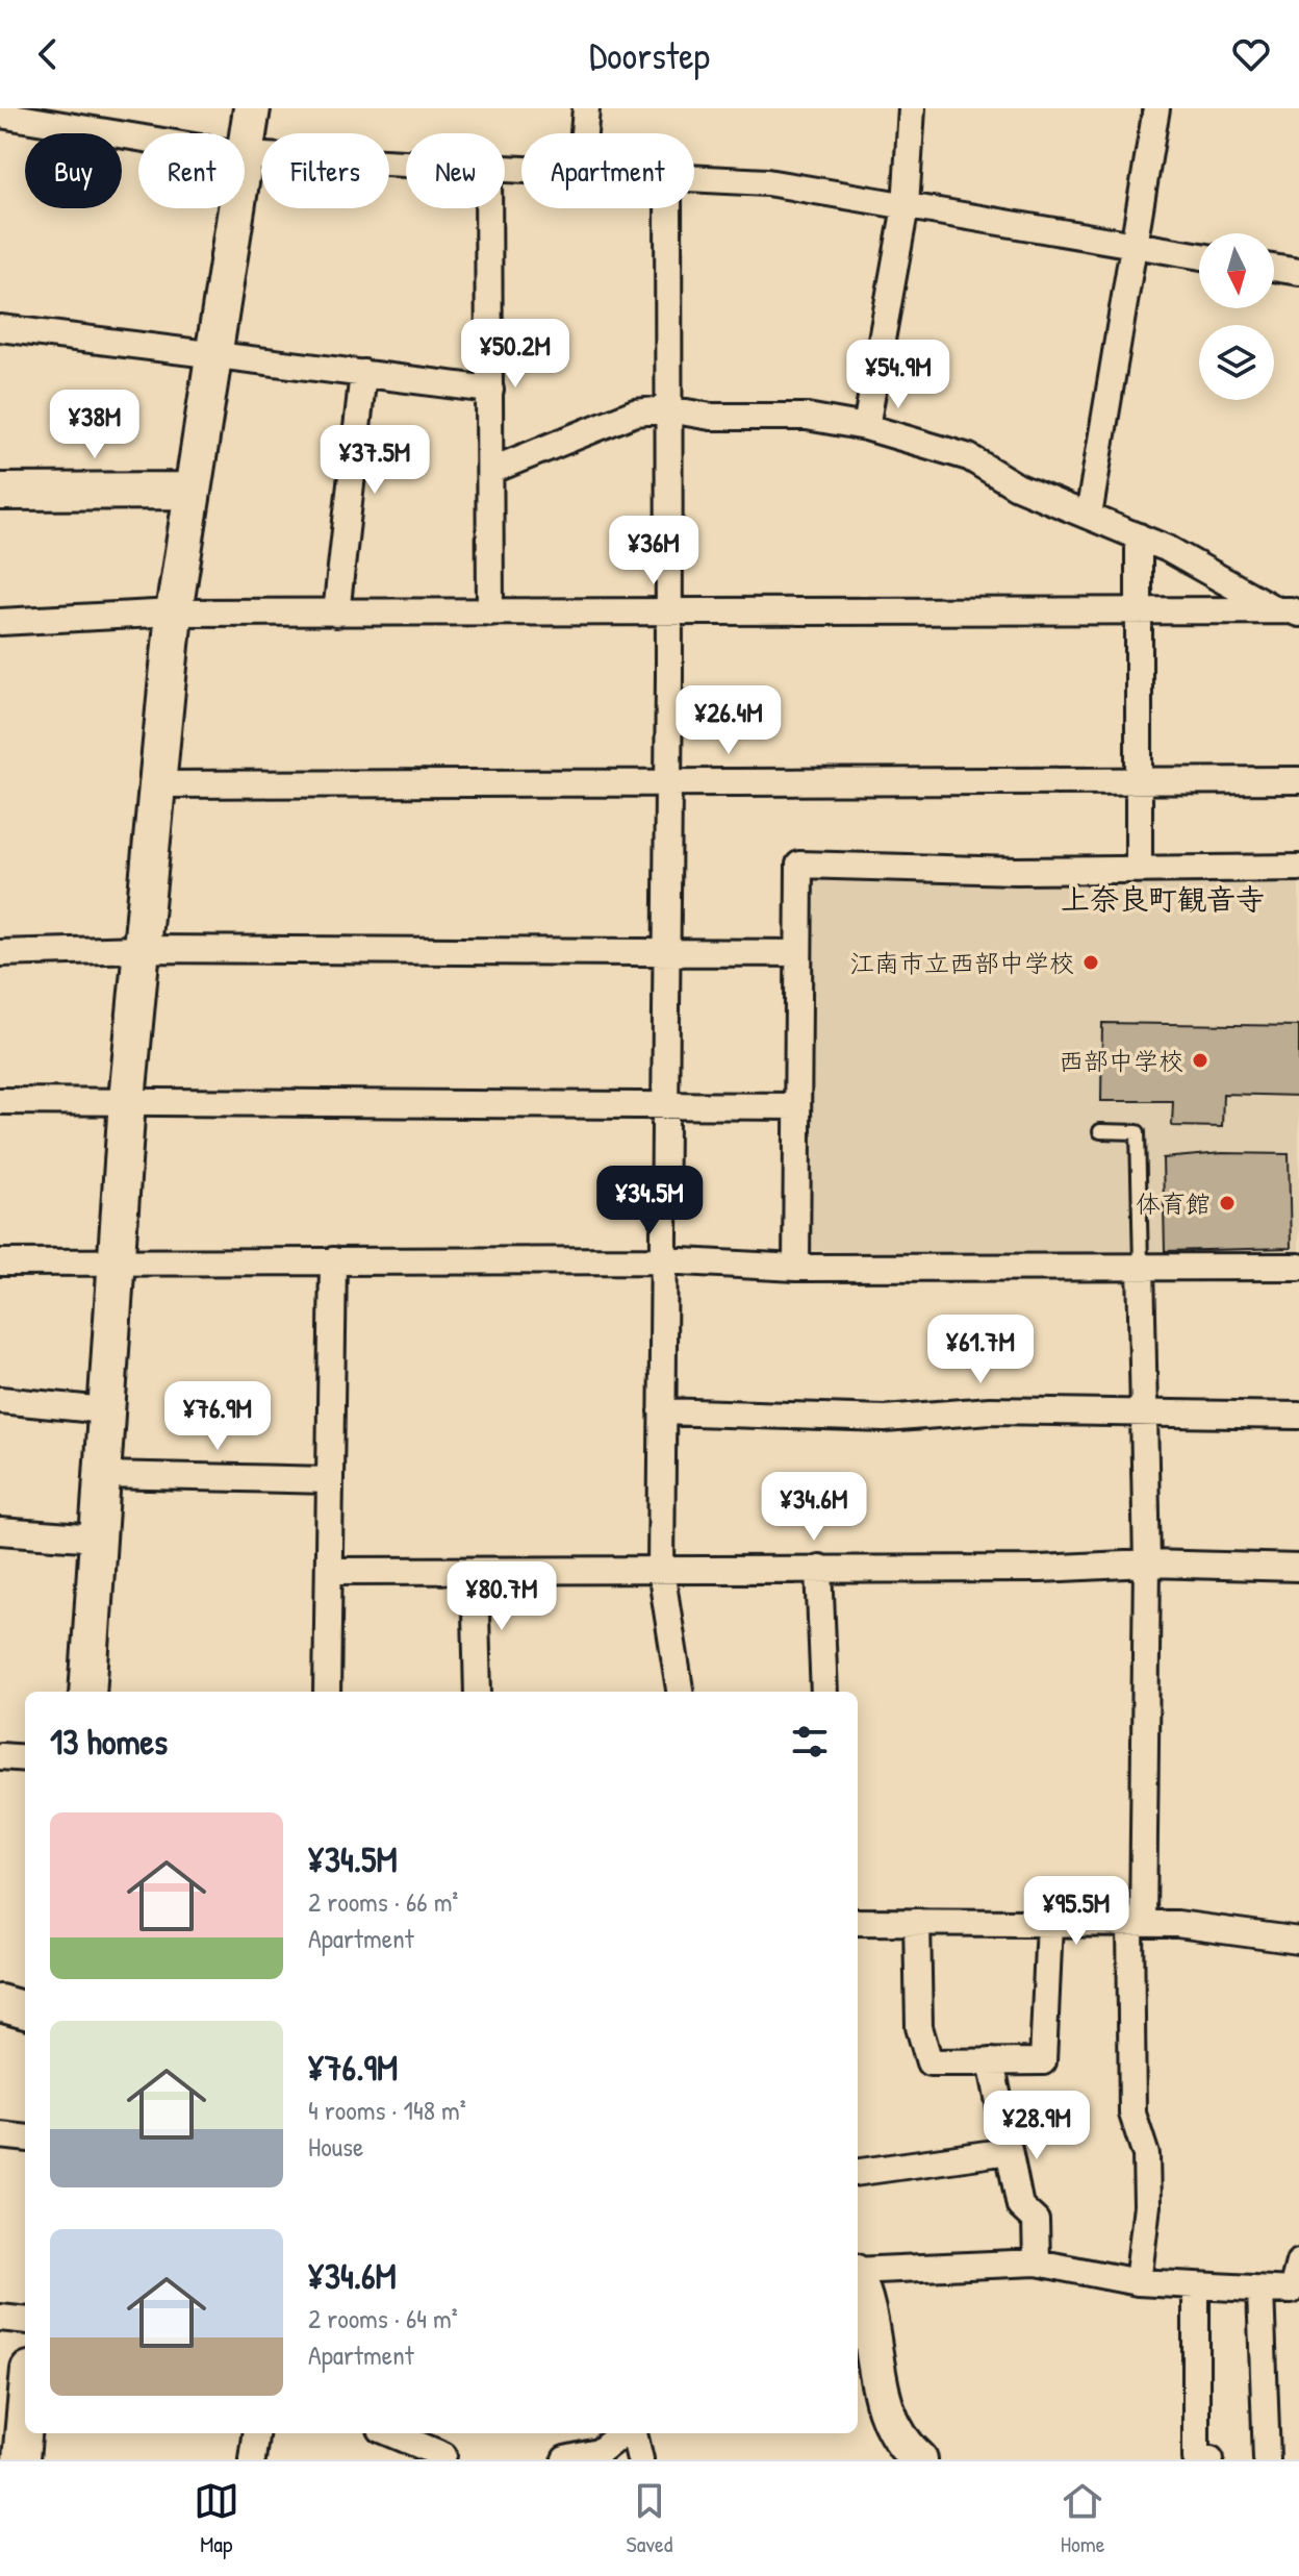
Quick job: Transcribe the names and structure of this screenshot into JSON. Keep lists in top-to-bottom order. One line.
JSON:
{"districts":["上奈良町観音寺"],"places":["江南市立西部中学校","西部中学校","体育館"],"north":"bottom","page":{"header":"Doorstep","chip":["Buy","Rent","Filters","New","Apartment"],"price":["¥50.2M","¥54.9M","¥38M","¥37.5M","¥36M","¥26.4M","¥34.5M","¥61.7M","¥76.9M","¥34.6M","¥80.7M","¥95.5M","¥28.9M"],"heading":"13 homes","list":[{"name":"¥34.5M","note":"2 rooms · 66 m² · Apartment"},{"name":"¥76.9M","note":"4 rooms · 148 m² · House"},{"name":"¥34.6M","note":"2 rooms · 64 m² · Apartment"}],"tabs":["Map","Saved","Home"]}}
